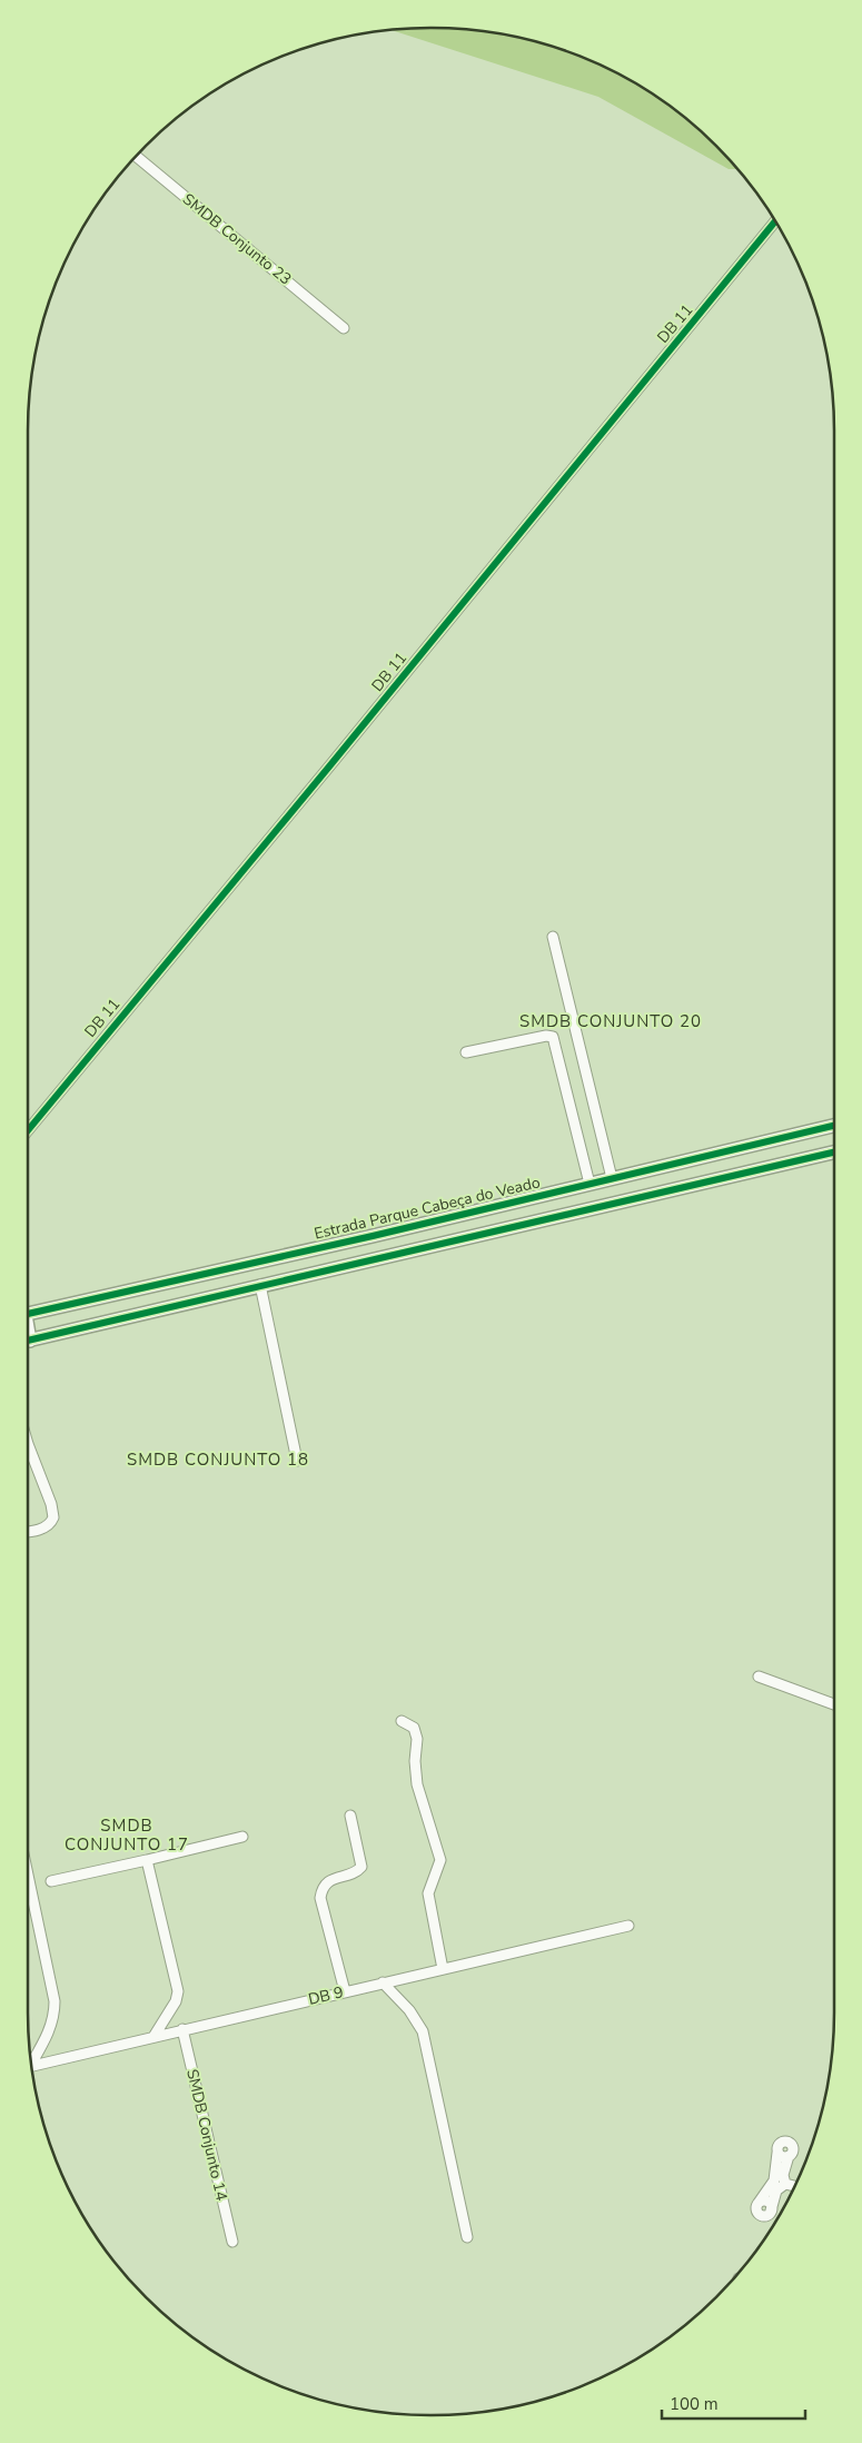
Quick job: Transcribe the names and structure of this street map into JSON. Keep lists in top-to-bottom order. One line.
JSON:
{"streets":{"main road":["Estrada Parque Cabeça do Veado"],"street":["SMDB Conjunto 23","DB 11","DB 9","SMDB Conjunto 14"]},"crossings":[["DB 9","SMDB Conjunto 14"]],"districts":["SMDB CONJUNTO 20","SMDB CONJUNTO 18","SMDB CONJUNTO 17"],"scale_bar":"100 m"}
